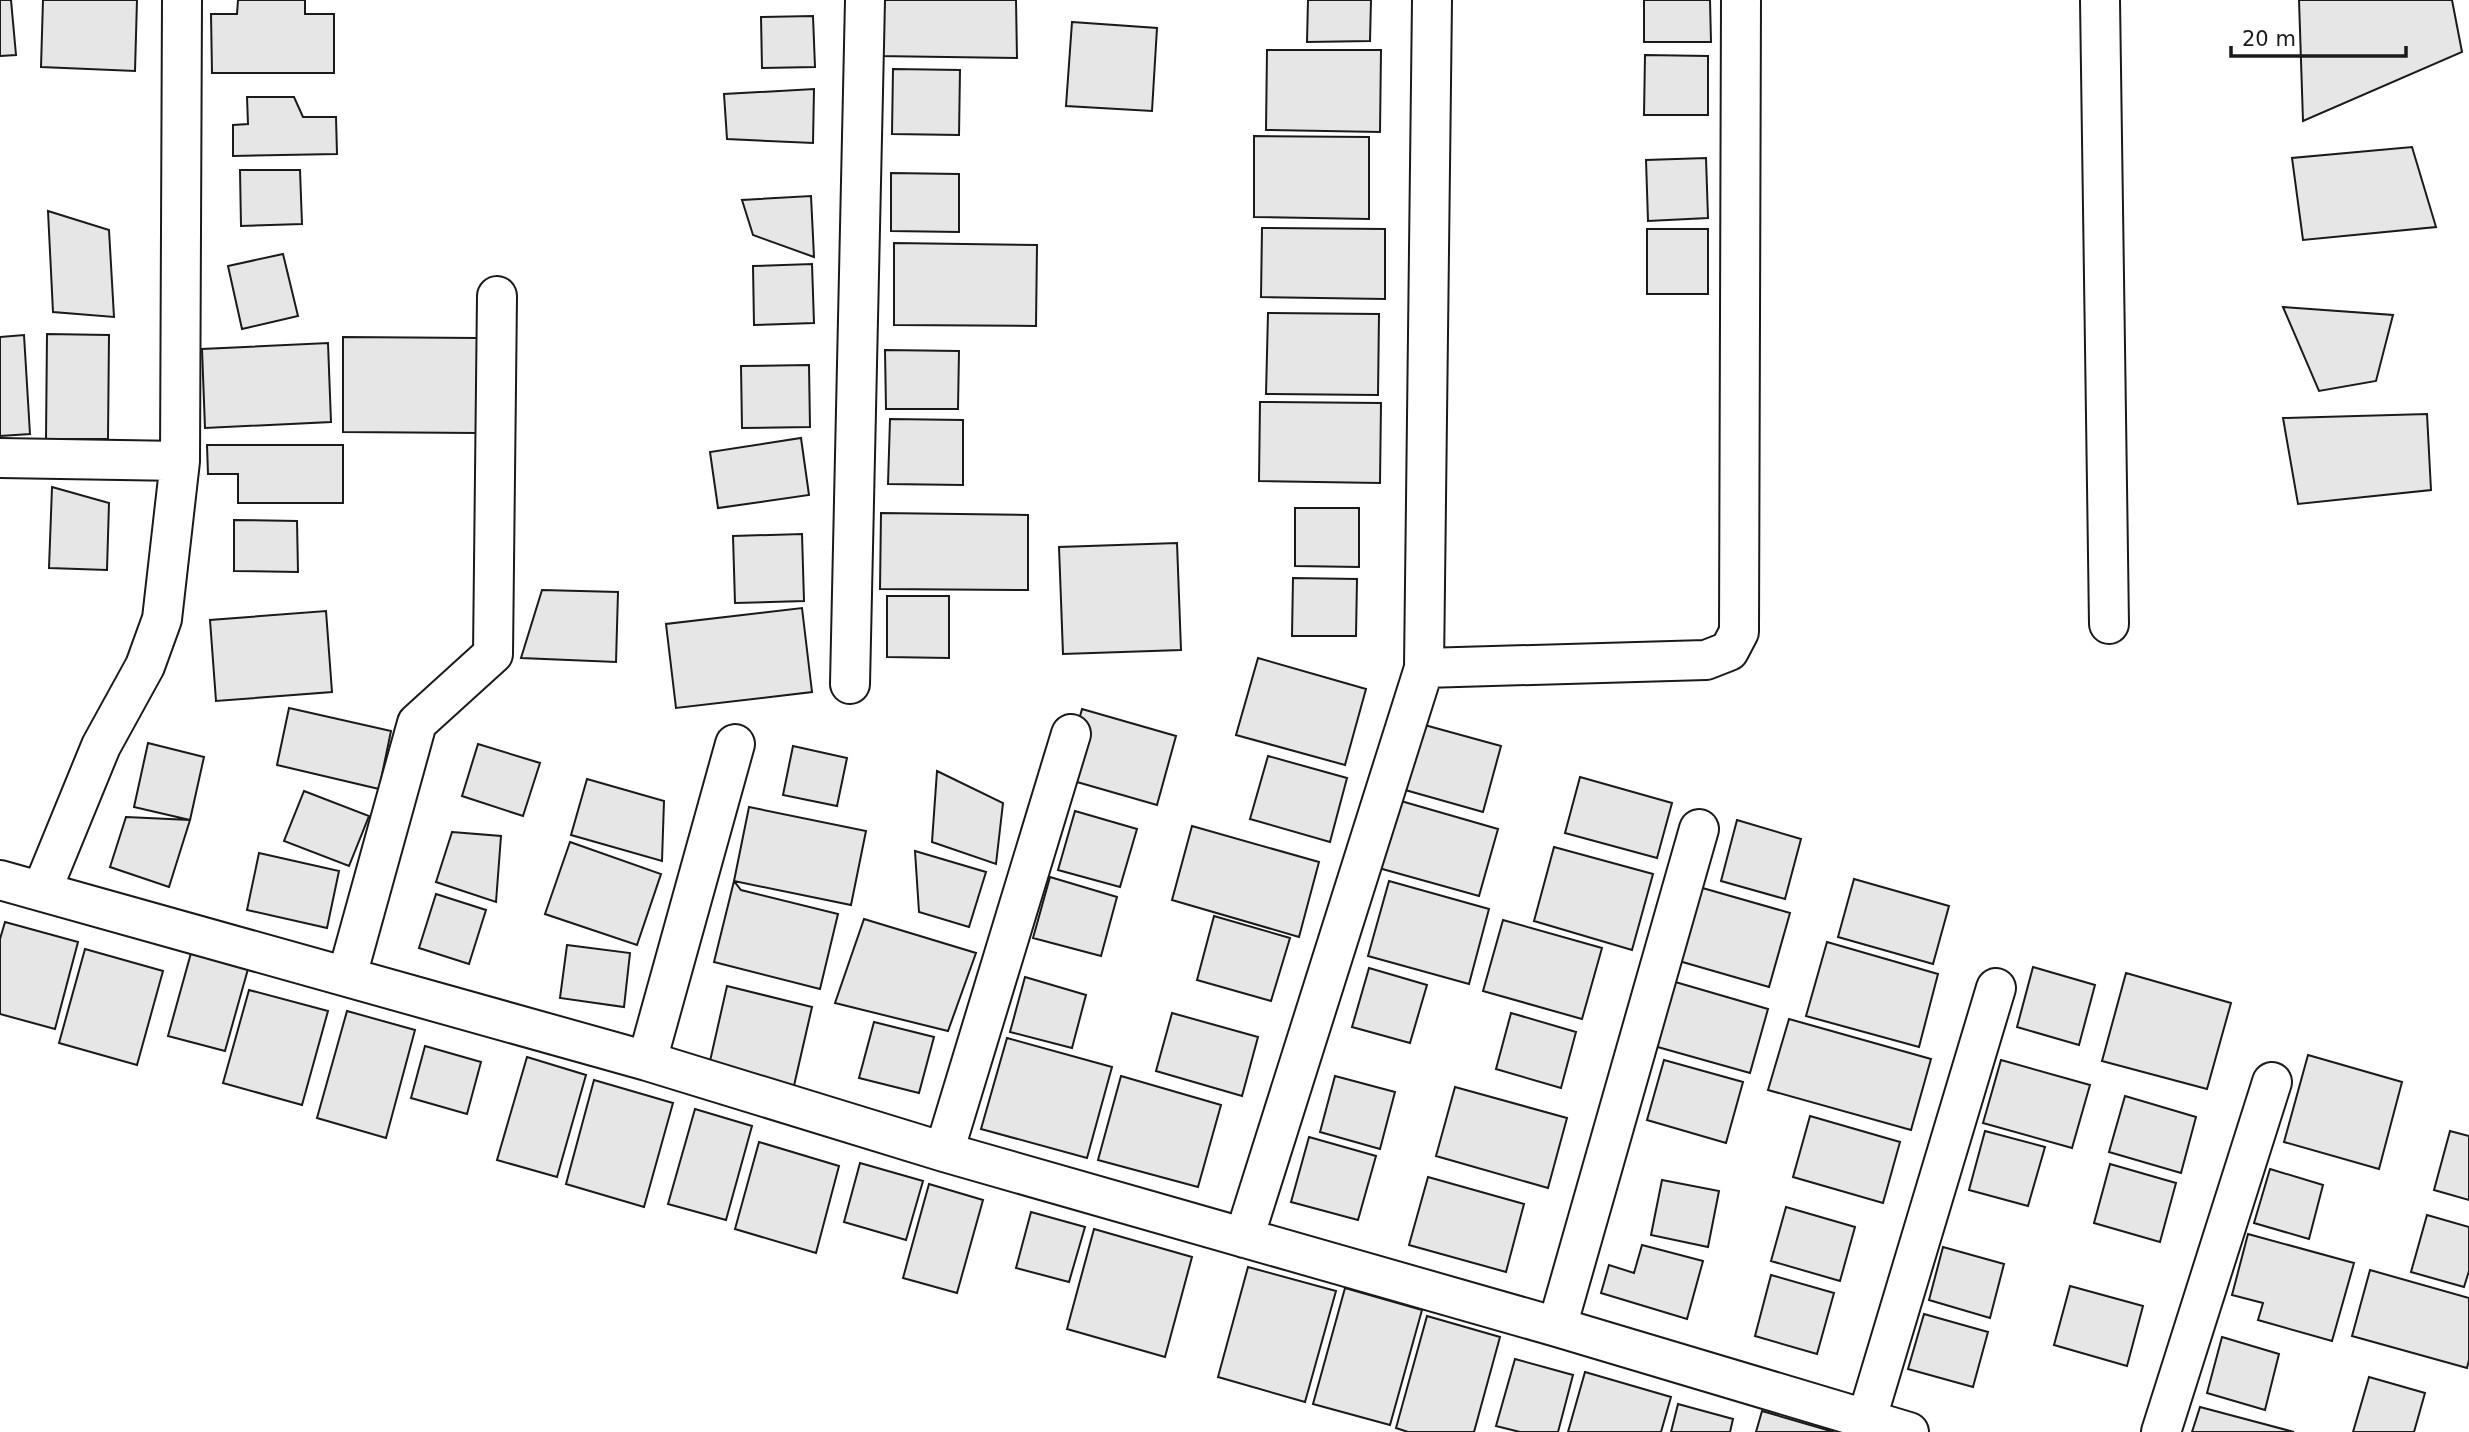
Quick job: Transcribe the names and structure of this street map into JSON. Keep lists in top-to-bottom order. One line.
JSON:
{"scale_bar":"20 m"}
